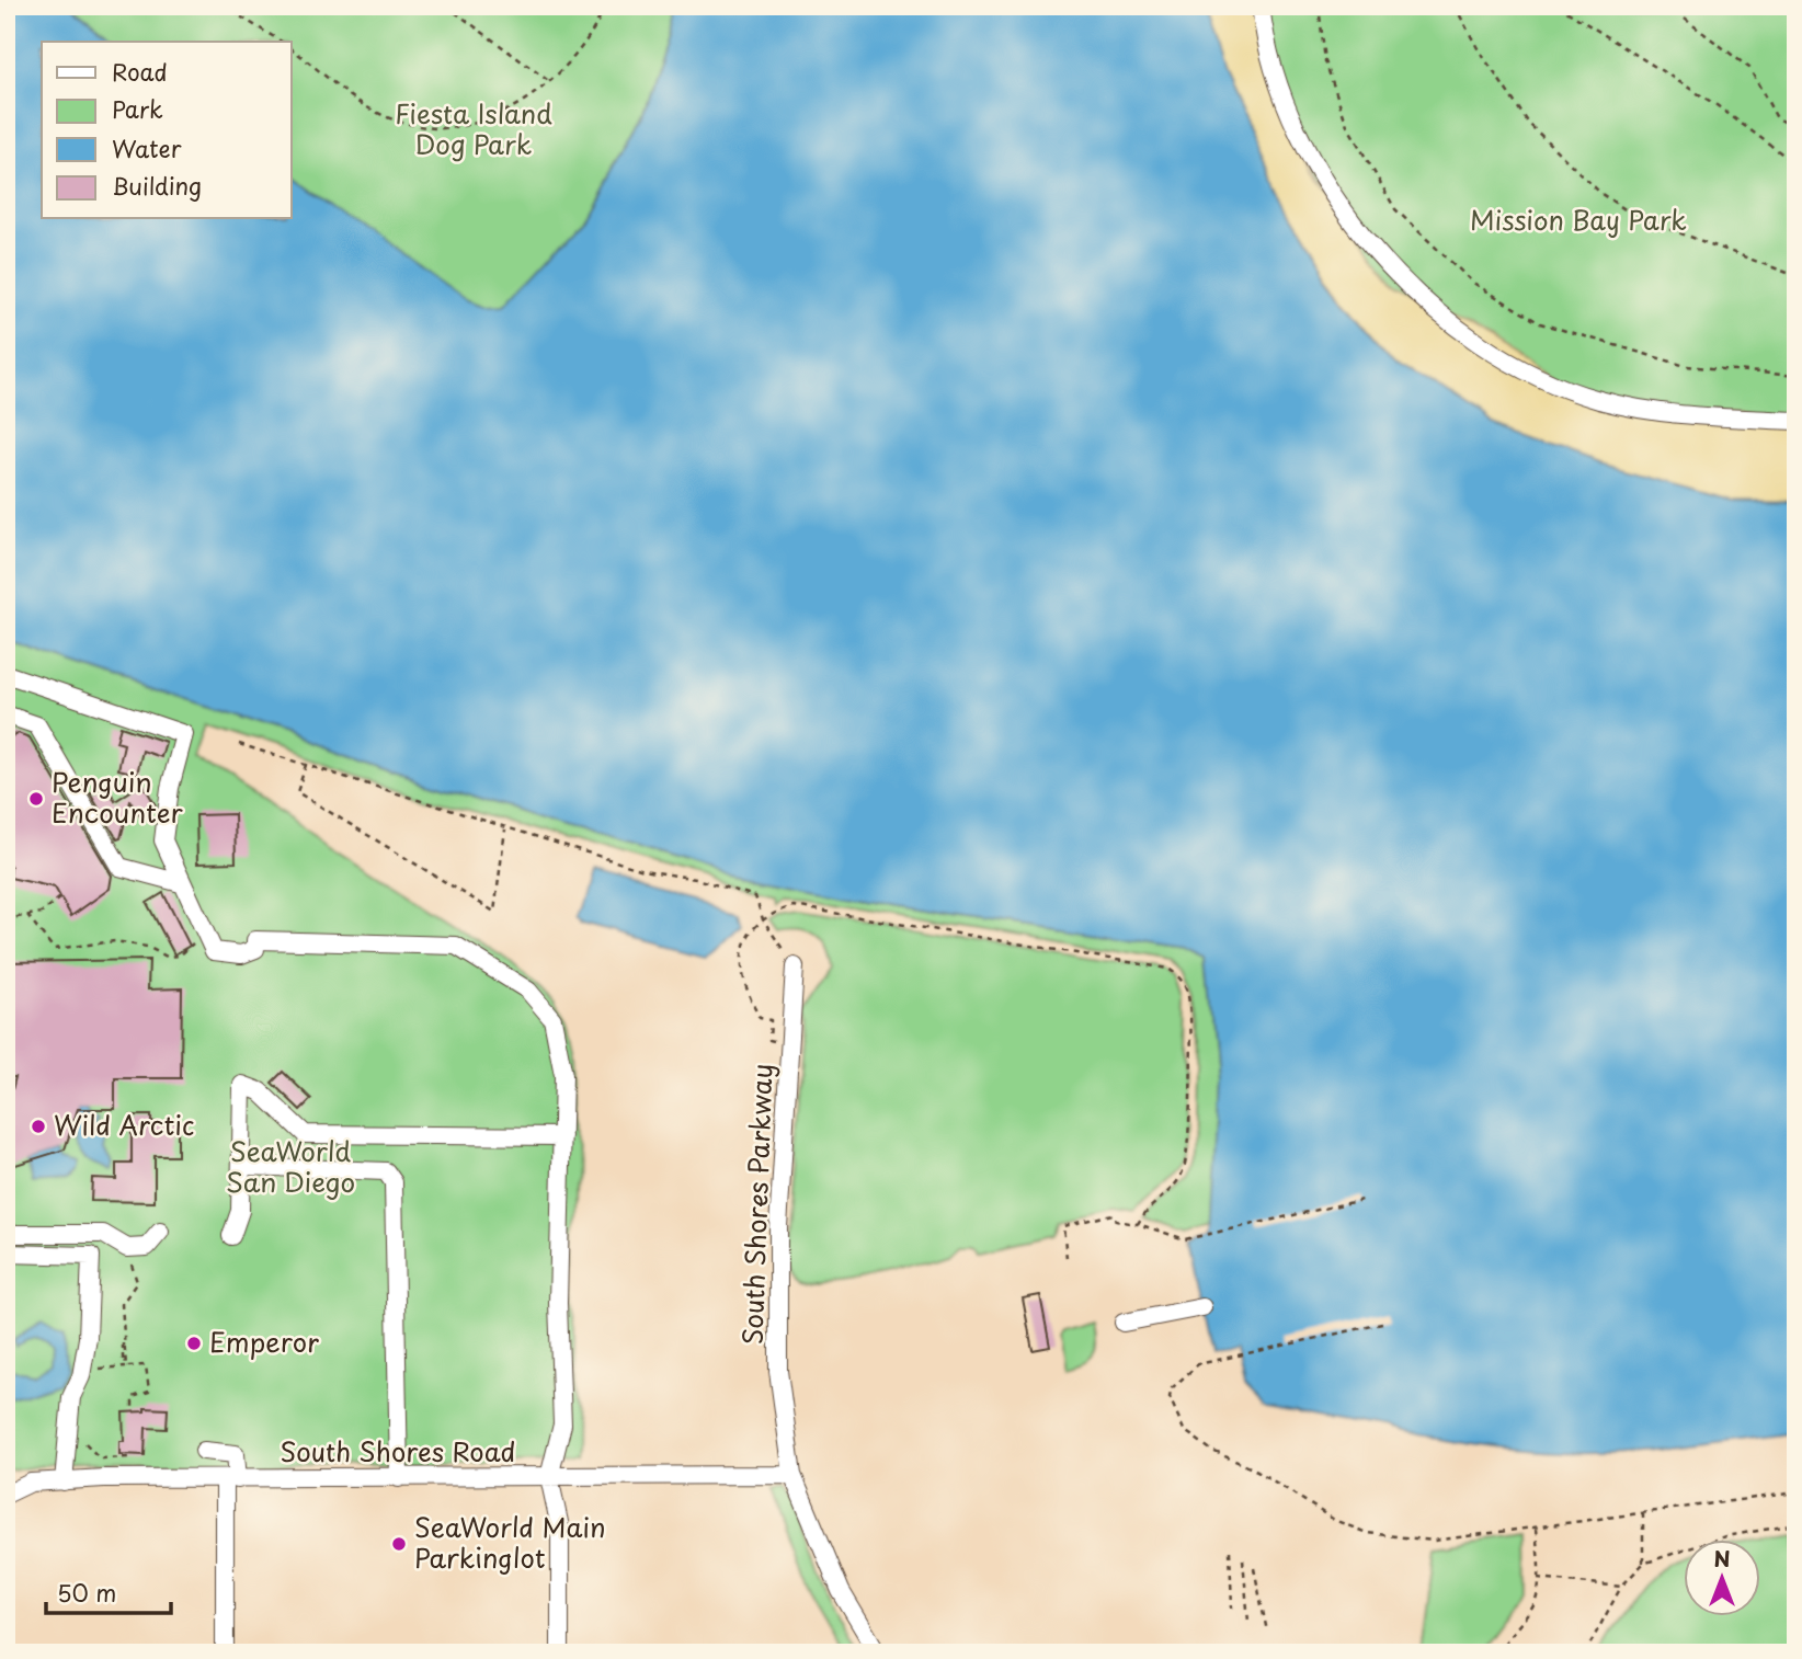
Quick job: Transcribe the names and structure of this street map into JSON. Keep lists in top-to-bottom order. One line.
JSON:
{"streets":{"street":["South Shores Parkway","South Shores Road"]},"crossings":[["South Shores Parkway","South Shores Road"]],"parks":["Fiesta Island Dog Park","Mission Bay Park","SeaWorld San Diego"],"places":["Penguin Encounter","Wild Arctic","Emperor","SeaWorld Main Parkinglot"],"legend":["Road","Park","Water","Building"],"scale_bar":"50 m","north":"top"}
